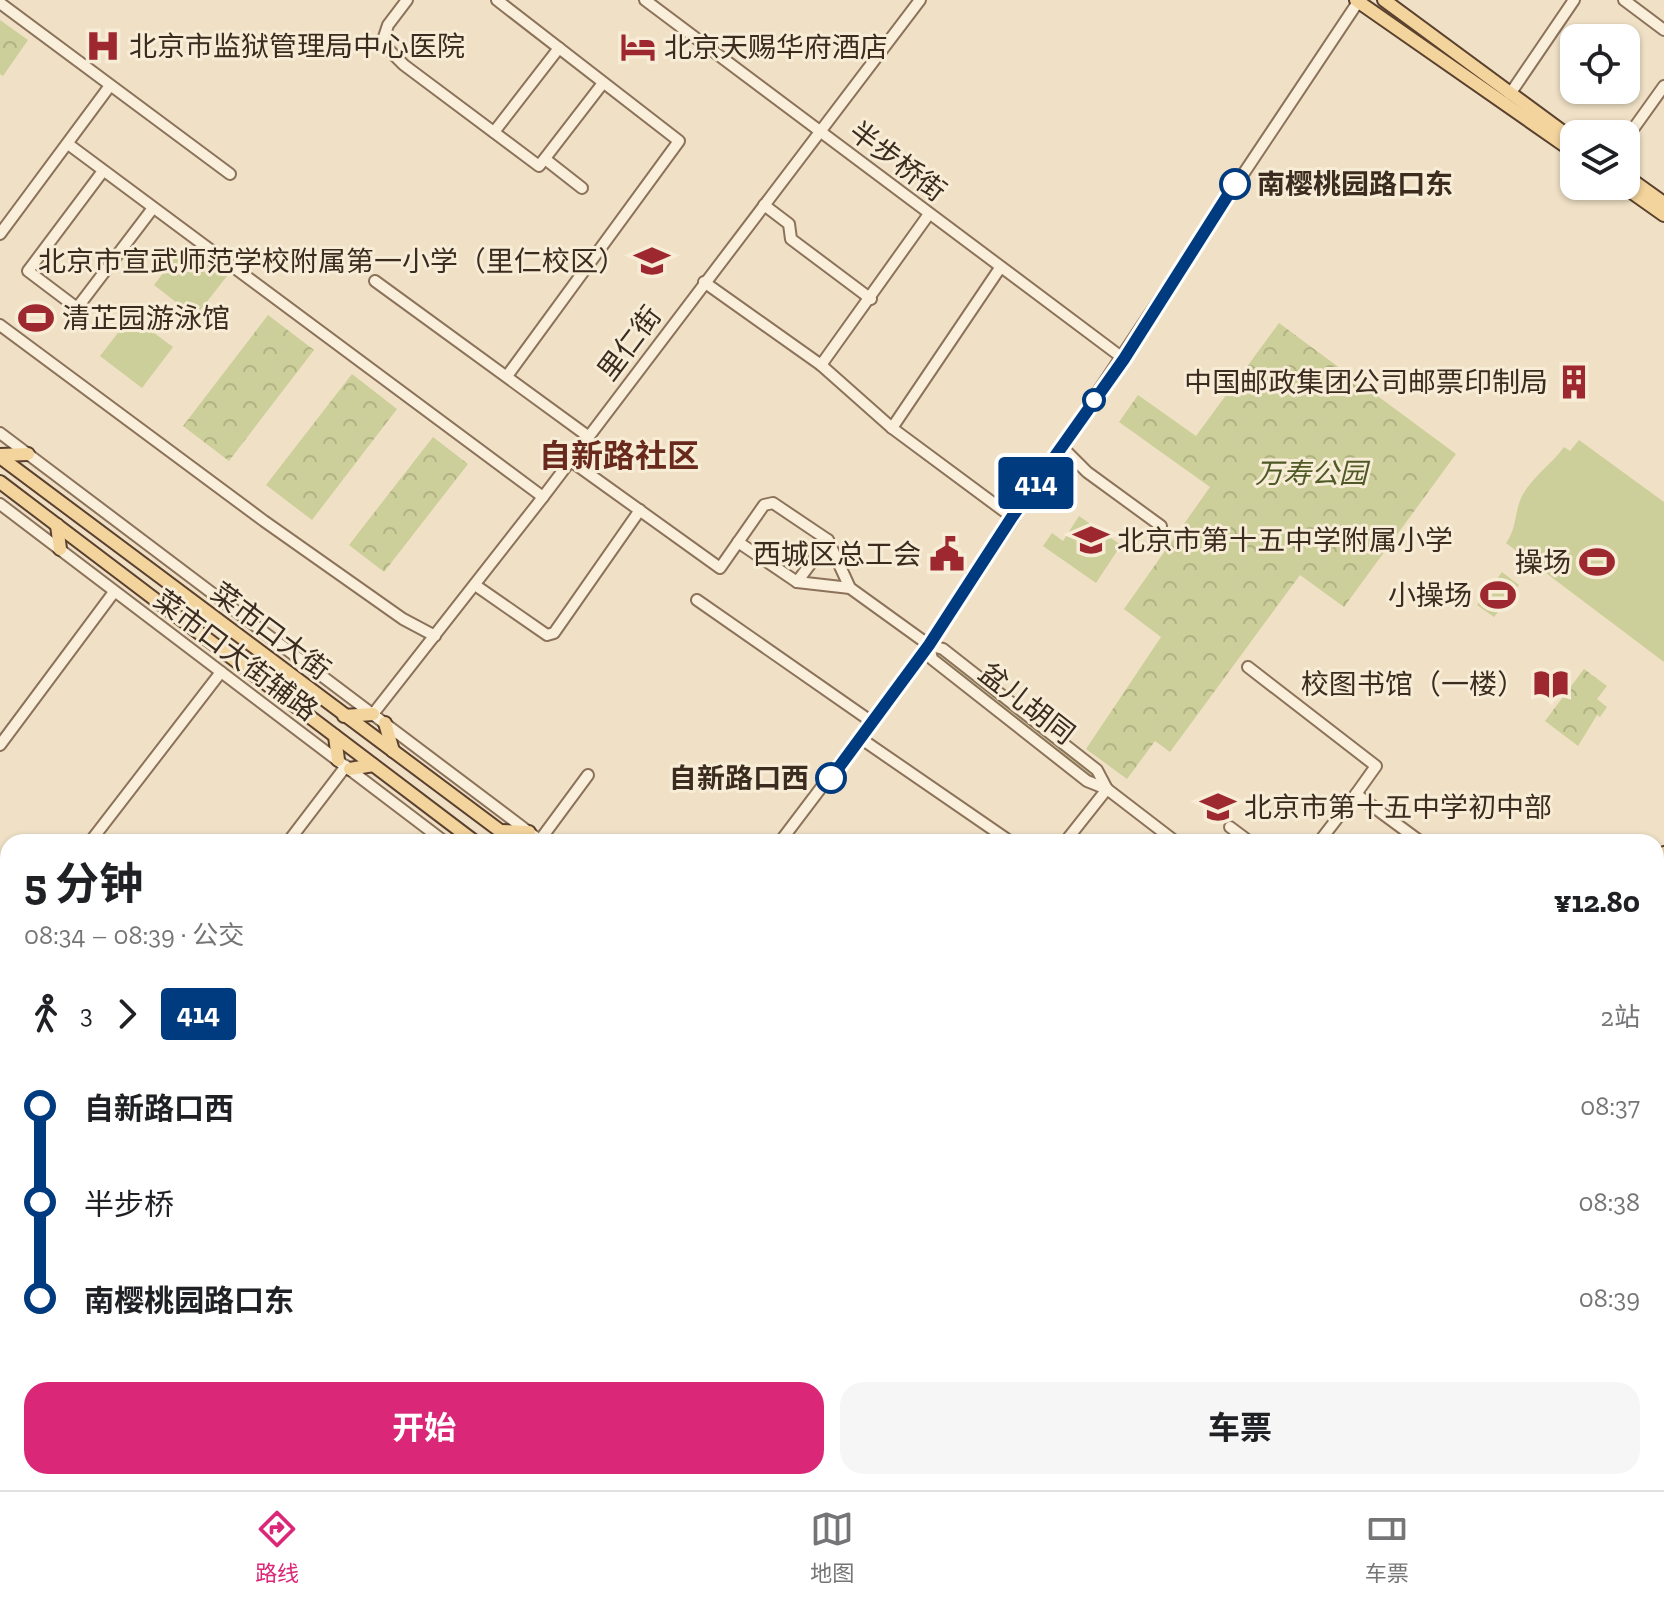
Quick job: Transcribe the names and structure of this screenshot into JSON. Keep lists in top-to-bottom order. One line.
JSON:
{"streets":{"main road":["菜市口大街"],"street":["半步桥街","里仁街","菜市口大街辅路","盆儿胡同"]},"crossings":[["半步桥街","里仁街"]],"districts":["自新路社区"],"parks":["万寿公园"],"places":{"hospital":["北京市监狱管理局中心医院"],"hotel":["北京天赐华府酒店"],"other":["南樱桃园路口东","自新路口西"],"school or university":["北京市宣武师范学校附属第一小学（里仁校区）","北京市第十五中学附属小学","北京市第十五中学初中部"],"sports":["清芷园游泳馆","操场","小操场"],"building":["中国邮政集团公司邮票印制局"],"public building":["西城区总工会"],"library":["校图书馆（一楼）"]},"lines":["bus line 414"],"page":{"on_map":"414","heading":["5 分钟","08:34 – 08:39 · 公交","¥12.80"],"legs":["3","414","2站"],"list":[{"name":"自新路口西","value":"08:37"},{"name":"半步桥","value":"08:38"},{"name":"南樱桃园路口东","value":"08:39"}],"buttons":["开始","车票"],"tabs":["路线","地图","车票"]}}
